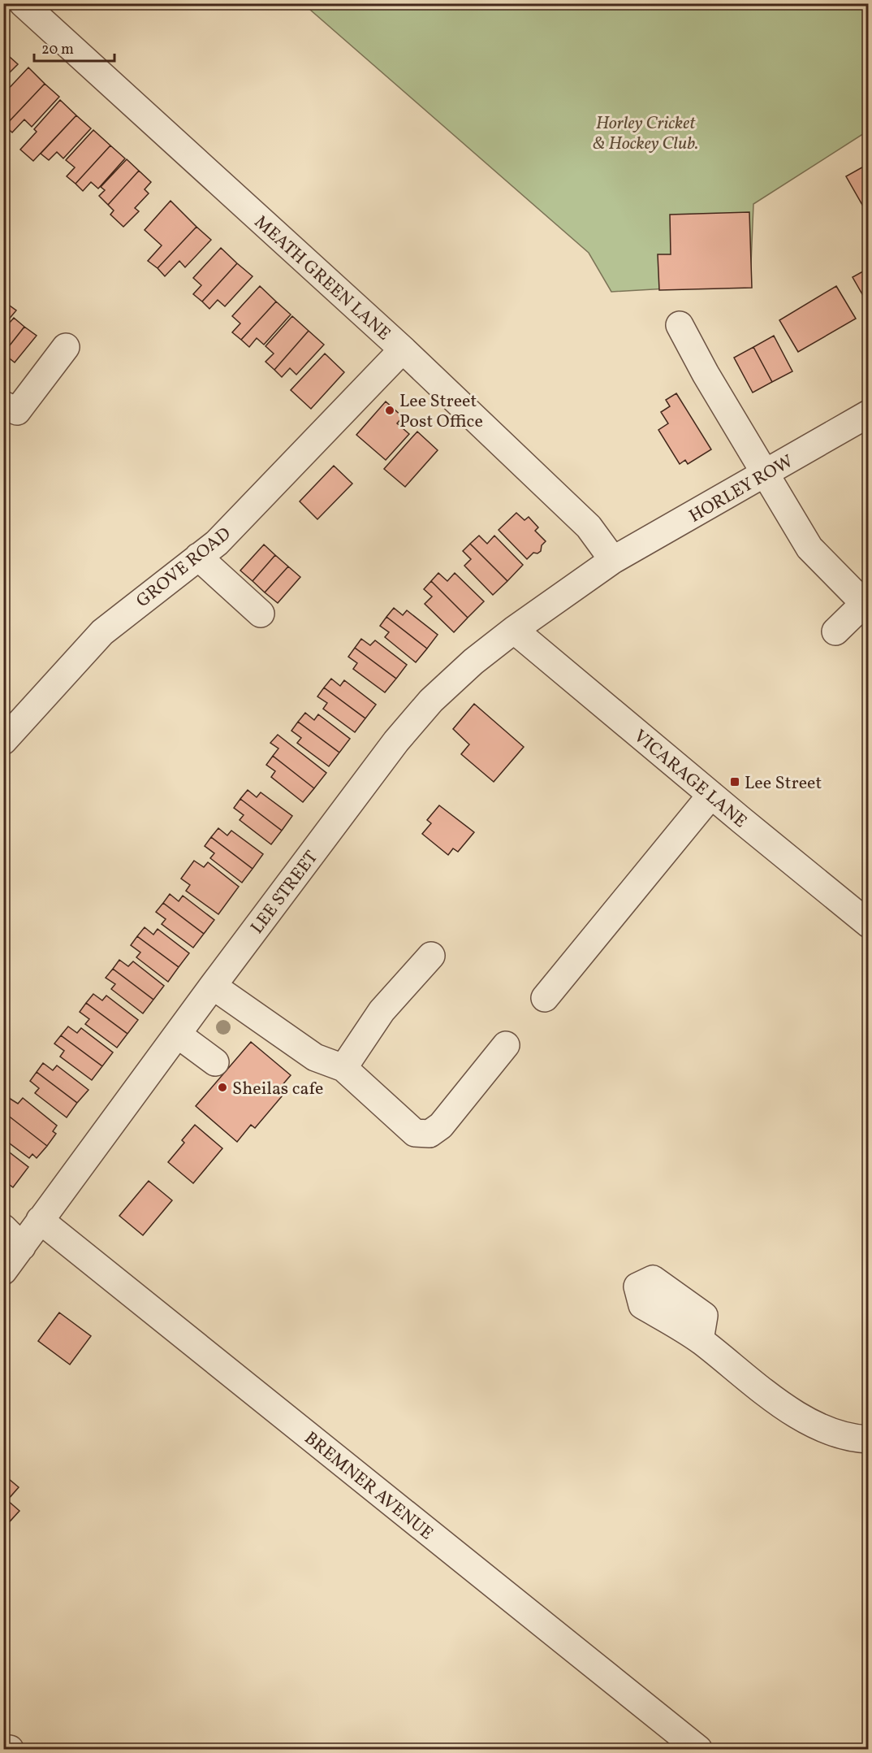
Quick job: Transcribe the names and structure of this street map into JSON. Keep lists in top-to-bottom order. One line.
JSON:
{"streets":{"street":["MEATH GREEN LANE","HORLEY ROW","GROVE ROAD","VICARAGE LANE","LEE STREET","BREMNER AVENUE"]},"crossings":[["MEATH GREEN LANE","HORLEY ROW"],["MEATH GREEN LANE","GROVE ROAD"],["MEATH GREEN LANE","LEE STREET"],["HORLEY ROW","LEE STREET"],["VICARAGE LANE","LEE STREET"],["LEE STREET","BREMNER AVENUE"]],"parks":["Horley Cricket & Hockey Club."],"places":{"other":["Lee Street Post Office","Sheilas cafe"],"transit":["Lee Street"]},"scale_bar":"20 m"}
